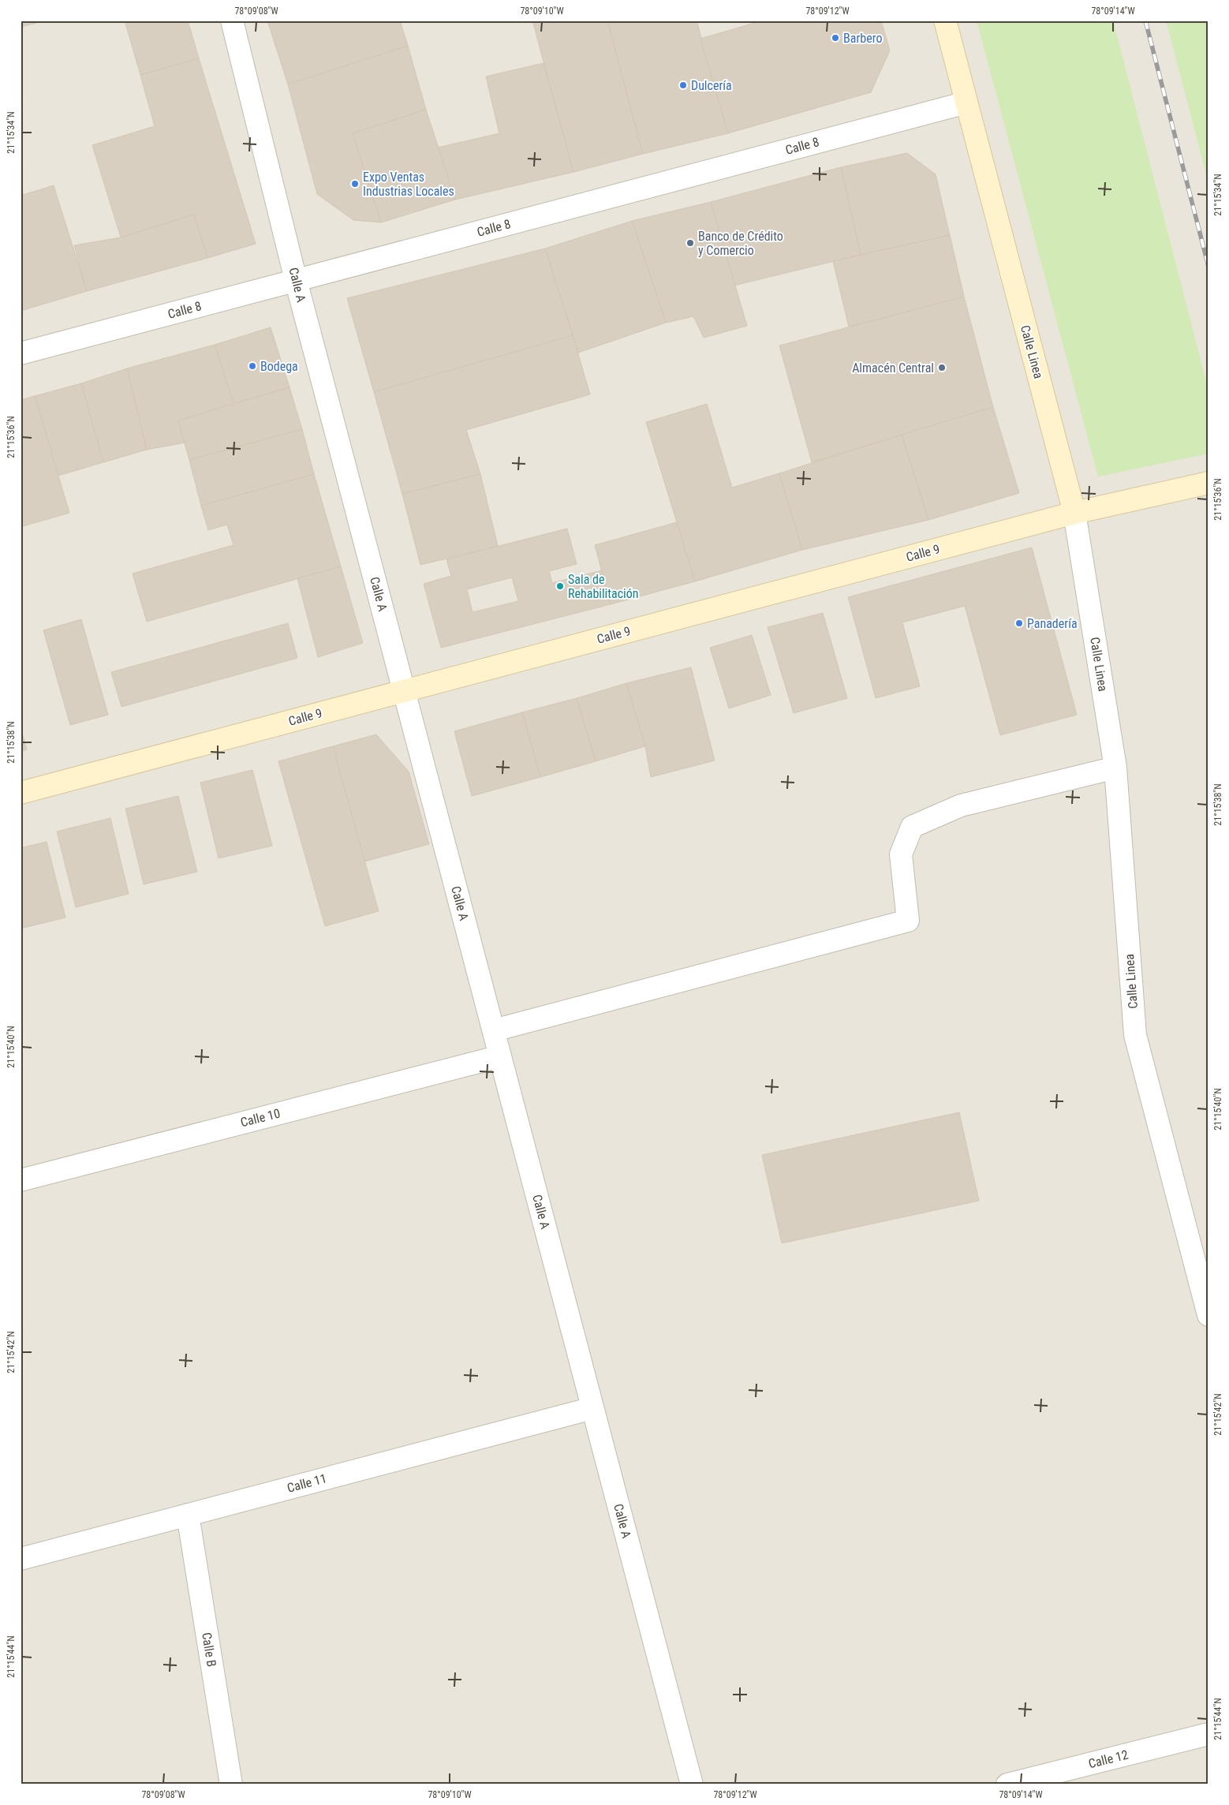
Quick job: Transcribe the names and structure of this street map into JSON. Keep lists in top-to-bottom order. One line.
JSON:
{"streets":{"street":["Calle 8","Calle A","Calle Linea","Calle 9","Calle 10","Calle 11","Calle B","Calle 12"]},"crossings":[["Calle 8","Calle A"],["Calle 8","Calle Linea"],["Calle A","Calle 9"],["Calle A","Calle 10"],["Calle A","Calle 11"],["Calle Linea","Calle 9"],["Calle 11","Calle B"]],"places":["Barbero","Dulcería","Expo Ventas Industrias Locales","Banco de Crédito y Comercio","Bodega","Almacén Central","Sala de Rehabilitación","Panadería"],"coordinates":["78°09'08\"W","78°09'10\"W","78°09'12\"W","78°09'14\"W","21°15'34\"N","21°15'36\"N","21°15'38\"N","21°15'40\"N","21°15'42\"N","21°15'44\"N"]}
